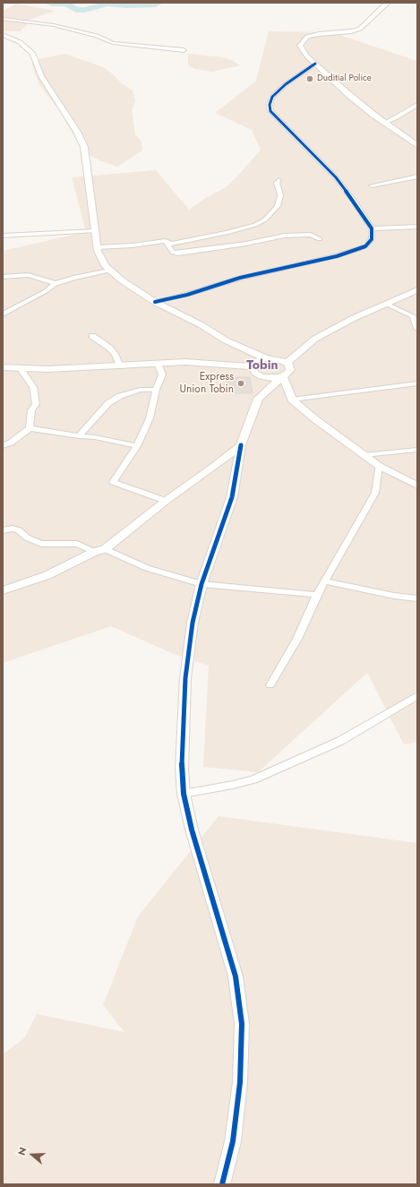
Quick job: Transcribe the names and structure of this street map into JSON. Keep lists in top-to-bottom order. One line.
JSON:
{"districts":["Tobin"],"places":["Duditial Police","Express Union Tobin"],"north":"left"}
